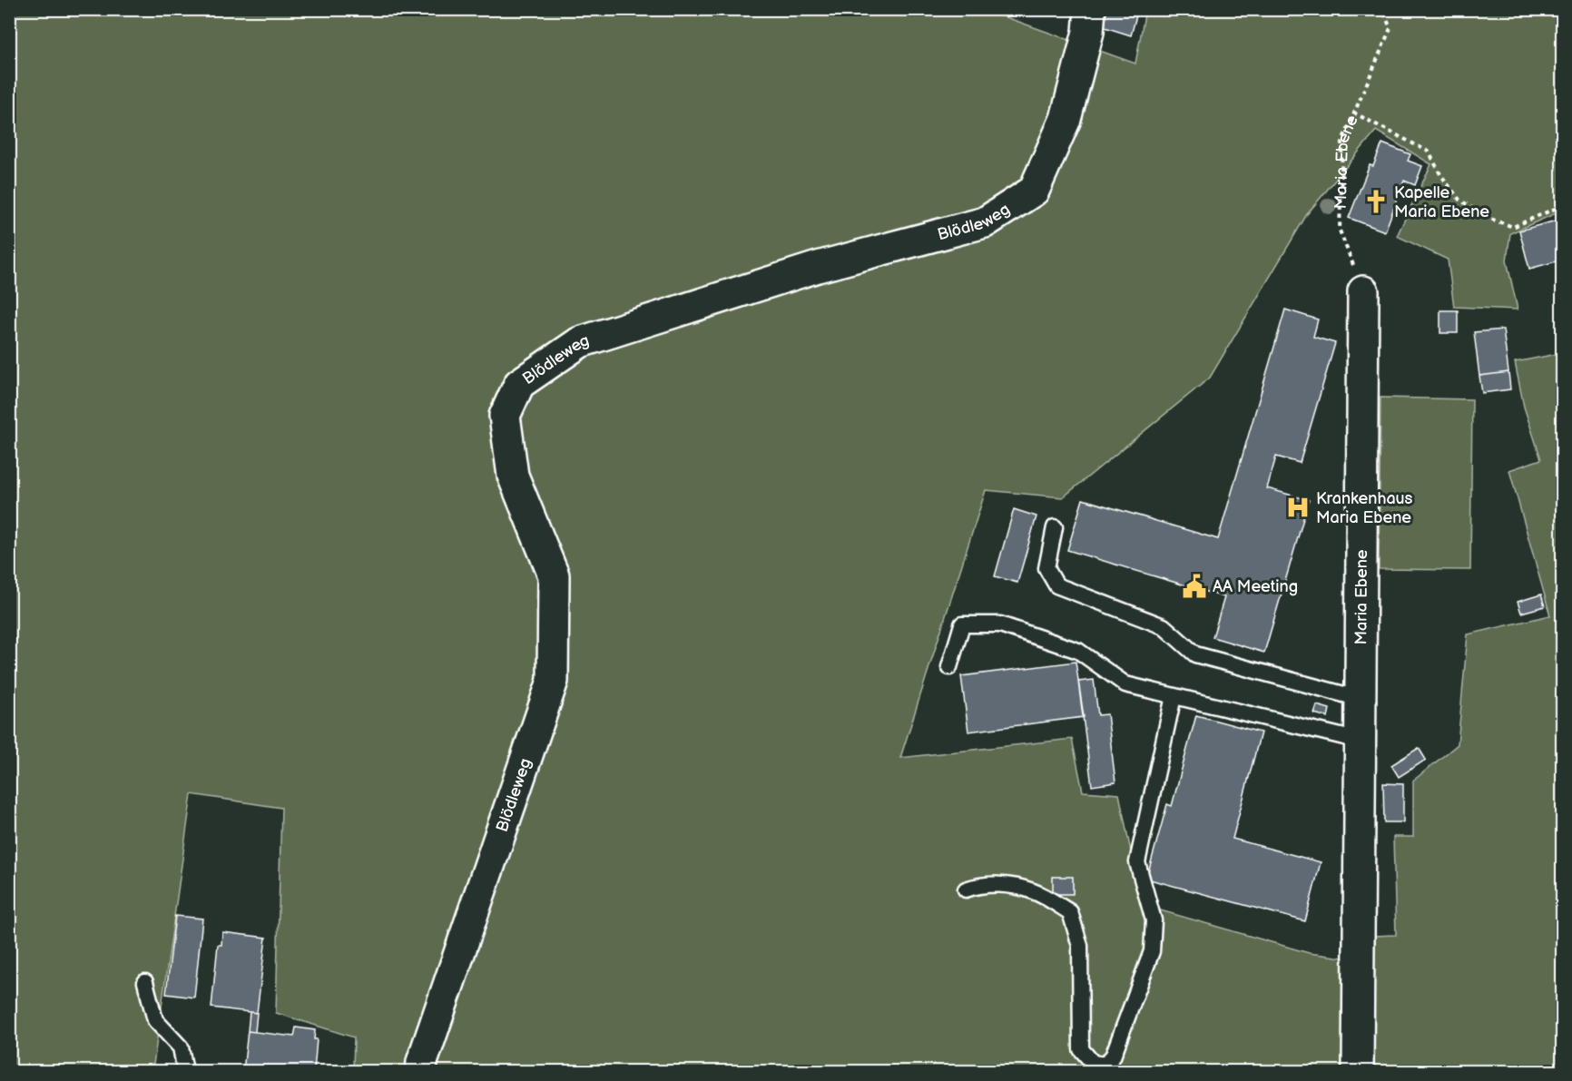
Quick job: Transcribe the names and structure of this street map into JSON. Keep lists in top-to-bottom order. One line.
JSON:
{"streets":{"street":["Maria Ebene","Blödleweg"]},"places":{"church":["Kapelle Maria Ebene"],"hospital":["Krankenhaus Maria Ebene"],"public building":["AA Meeting"]}}
